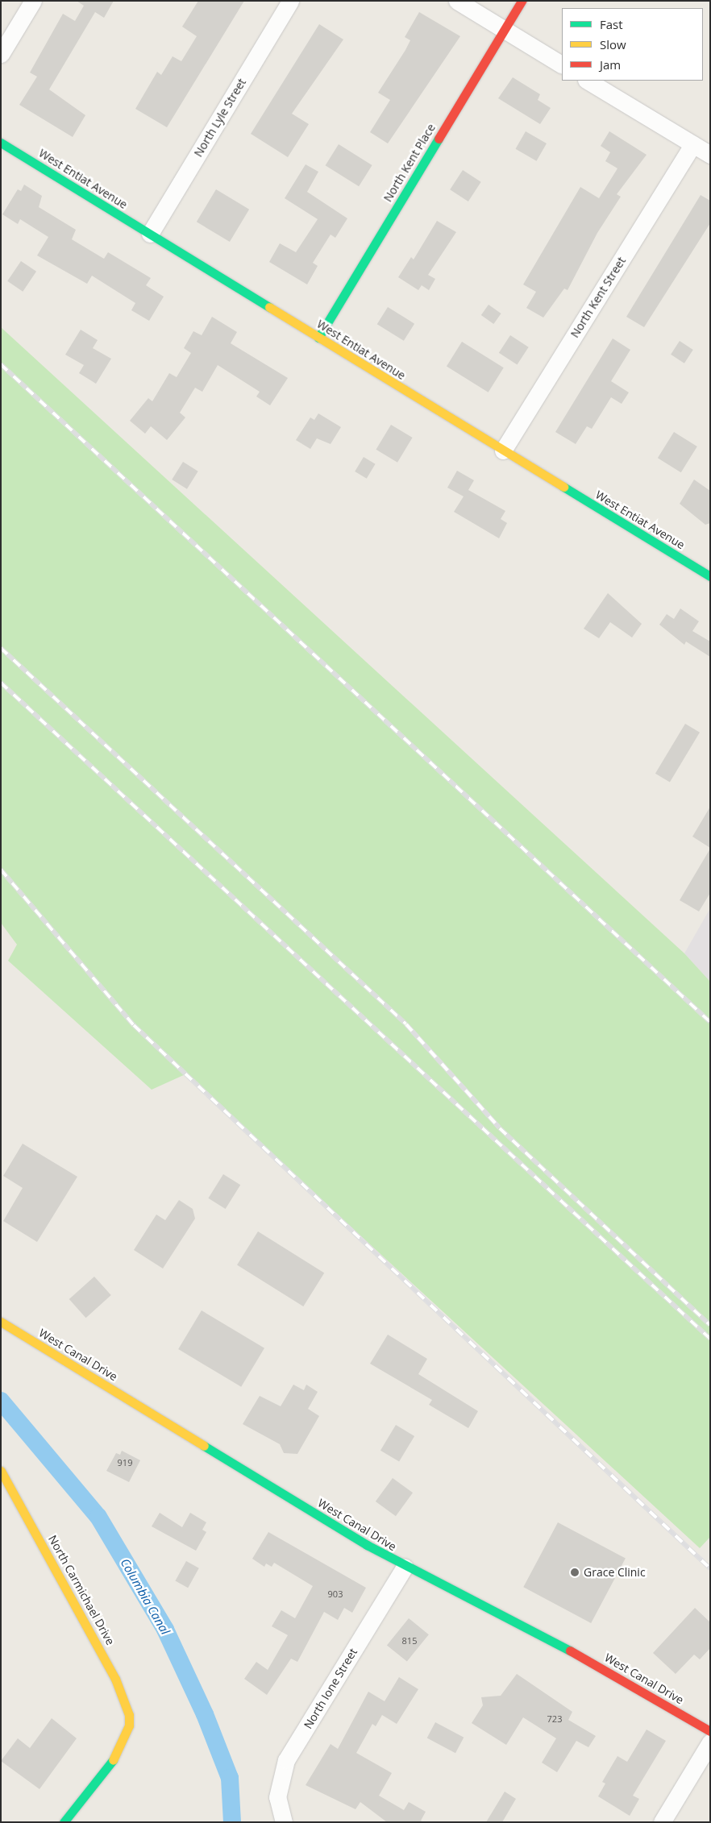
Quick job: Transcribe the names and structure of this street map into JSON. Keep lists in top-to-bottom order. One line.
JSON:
{"streets":{"street":["North Lyle Street","North Kent Place","West Entiat Avenue","North Kent Street","West Canal Drive","North Carmichael Drive","North Ione Street"]},"crossings":[["North Lyle Street","West Entiat Avenue"],["North Kent Place","West Entiat Avenue"],["West Entiat Avenue","North Kent Street"],["West Canal Drive","North Ione Street"]],"water":["Columbia Canal"],"places":["Grace Clinic"],"house_numbers":["919","903","815","723"],"legend":["Fast","Slow","Jam"]}
